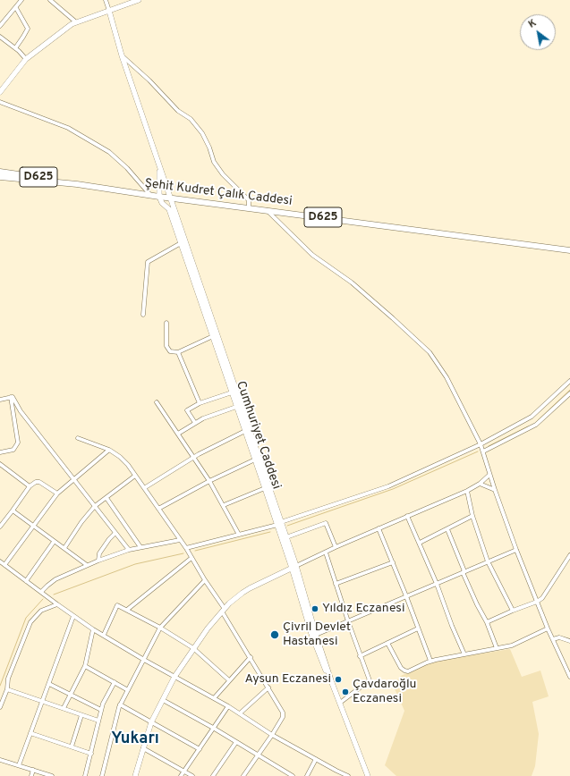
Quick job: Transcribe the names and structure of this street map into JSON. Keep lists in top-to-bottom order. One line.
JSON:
{"streets":{"main road":["D625","Şehit Kudret Çalık Caddesi","Cumhuriyet Caddesi"]},"crossings":[["Şehit Kudret Çalık Caddesi","Cumhuriyet Caddesi"]],"districts":["Yukarı"],"places":["Yıldız Eczanesi","Çivril Devlet Hastanesi","Aysun Eczanesi","Çavdaroğlu Eczanesi"],"north":"top left"}
